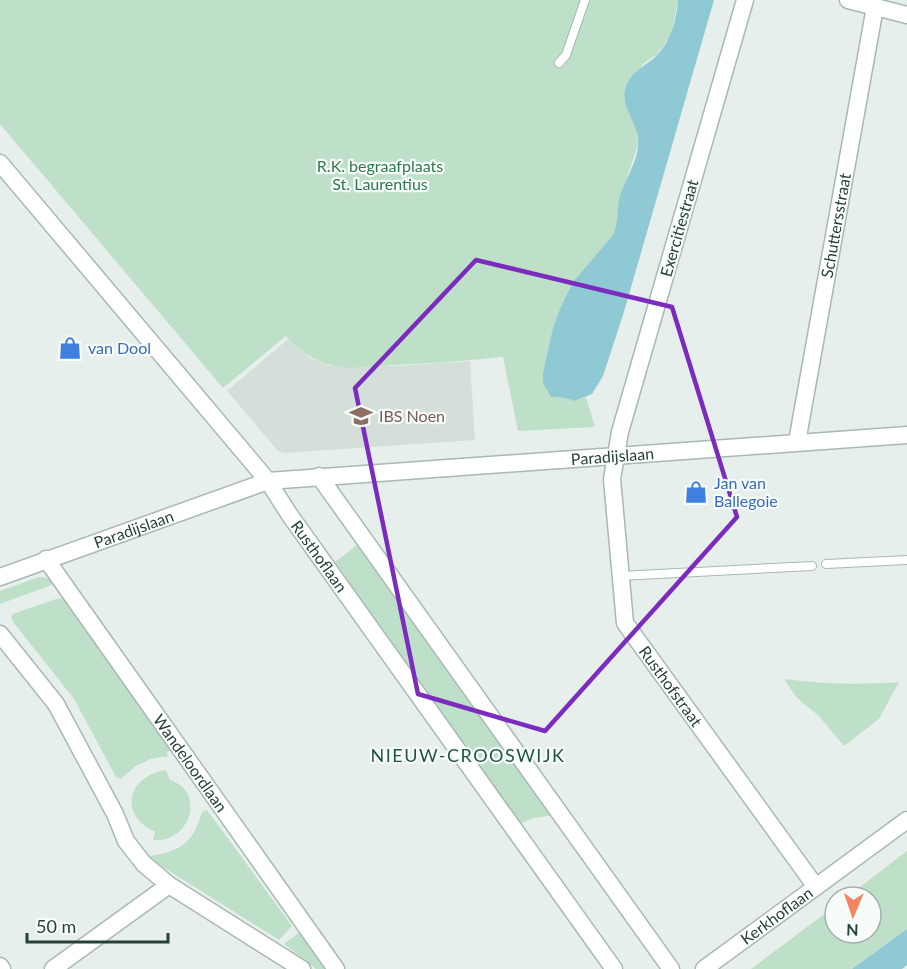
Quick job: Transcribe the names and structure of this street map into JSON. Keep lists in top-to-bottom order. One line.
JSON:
{"streets":{"street":["Schuttersstraat","Exercitiestraat","Paradijslaan","Rusthoflaan","Rusthofstraat","Wandeloordlaan","Kerkhoflaan"]},"crossings":[["Schuttersstraat","Paradijslaan"],["Exercitiestraat","Paradijslaan"],["Exercitiestraat","Rusthofstraat"],["Paradijslaan","Rusthoflaan"],["Paradijslaan","Rusthofstraat"],["Paradijslaan","Wandeloordlaan"],["Rusthofstraat","Kerkhoflaan"]],"districts":["NIEUW-CROOSWIJK"],"parks":["R.K. begraafplaats St. Laurentius"],"places":{"shop":["van Dool","Jan van Ballegoie"],"school or university":["IBS Noen"]},"scale_bar":"50 m","north":"bottom"}
